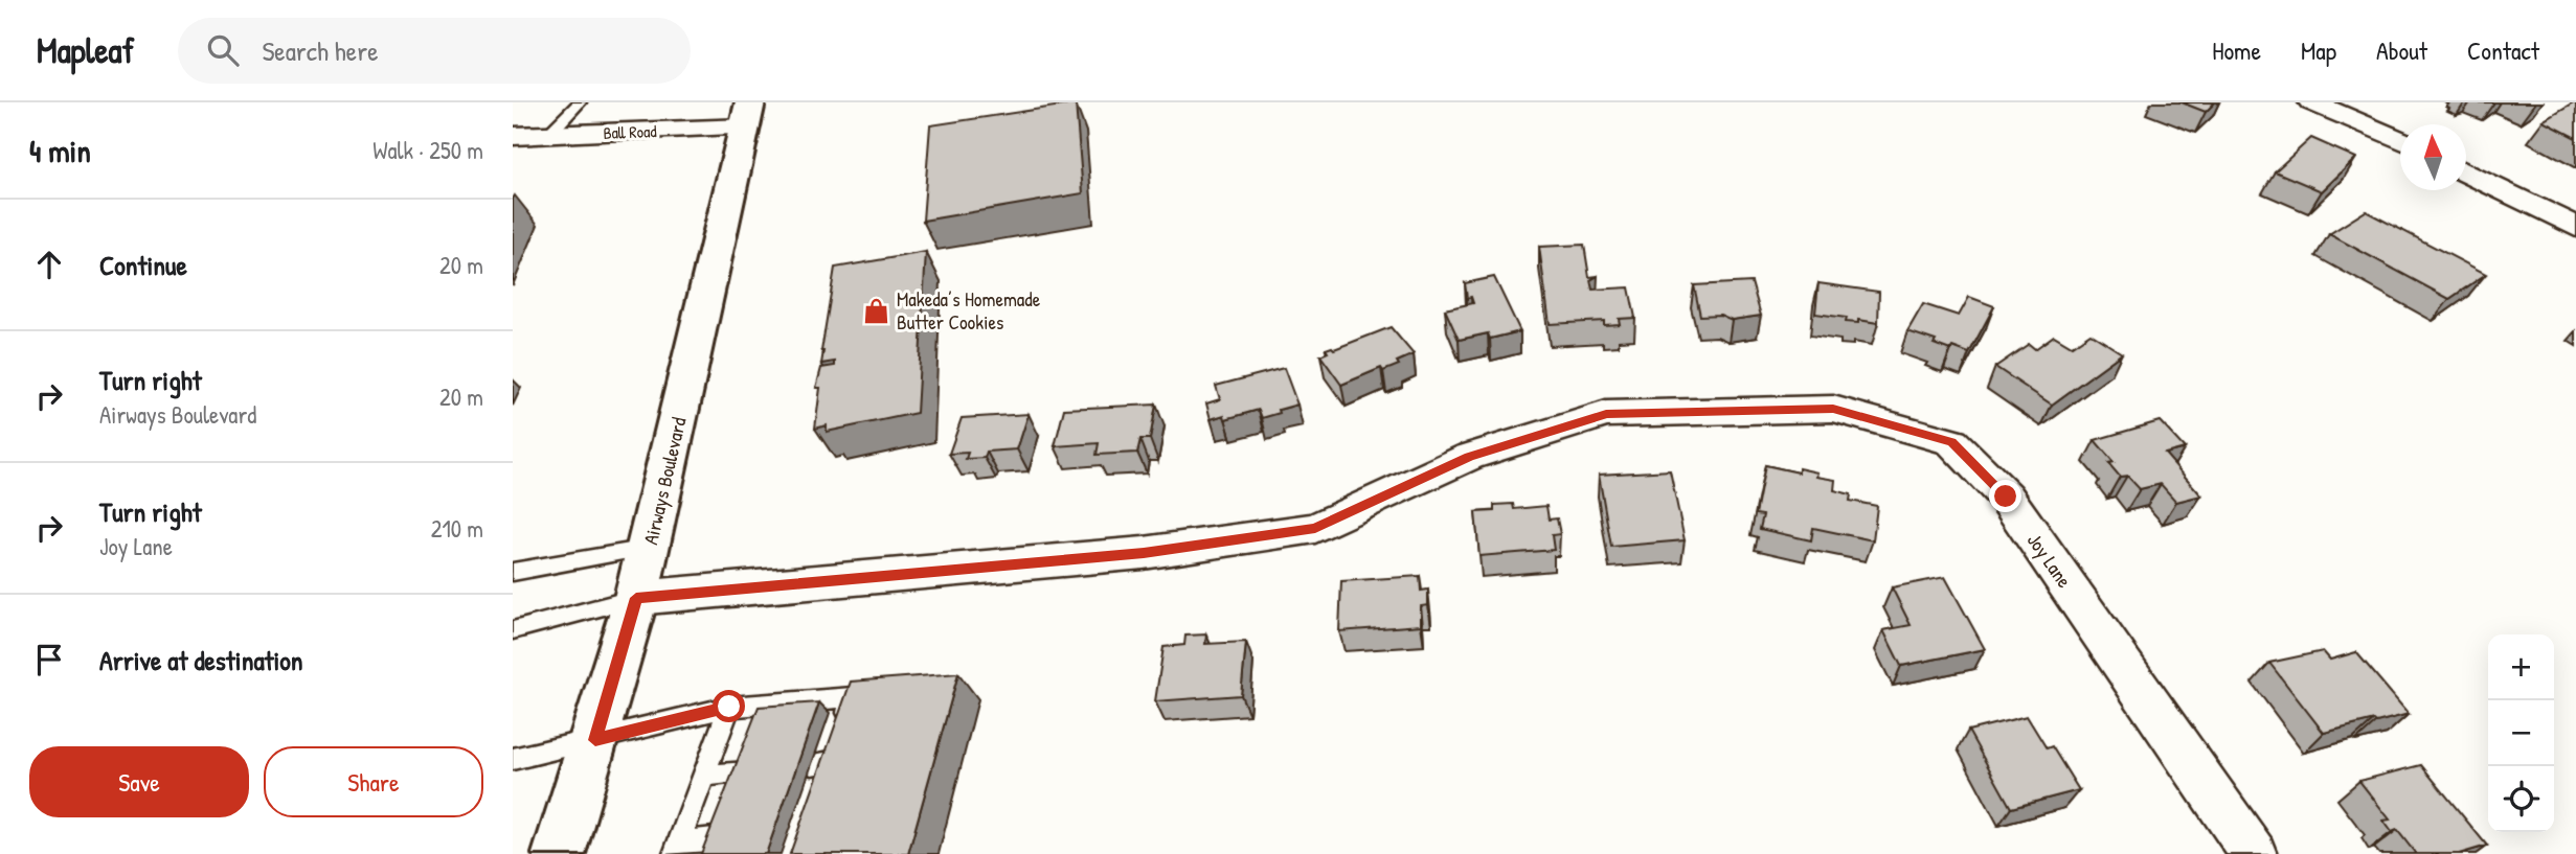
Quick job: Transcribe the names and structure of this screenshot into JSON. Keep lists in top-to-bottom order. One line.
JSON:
{"streets":{"main road":["Airways Boulevard"],"street":["Ball Road","Joy Lane"]},"crossings":[["Ball Road","Airways Boulevard"],["Airways Boulevard","Joy Lane"]],"places":{"shop":["Makeda’s Homemade Butter Cookies"]},"north":"top","page":{"header":"Mapleaf","search":"Search here","nav":["Home","Map","About","Contact"],"heading":["4 min","Walk · 250 m"],"list":[["Continue","20 m"],["Turn right","Airways Boulevard","20 m"],["Turn right","Joy Lane","210 m"],"Arrive at destination"],"map_buttons":["+","−"],"buttons":["Save","Share"]}}
